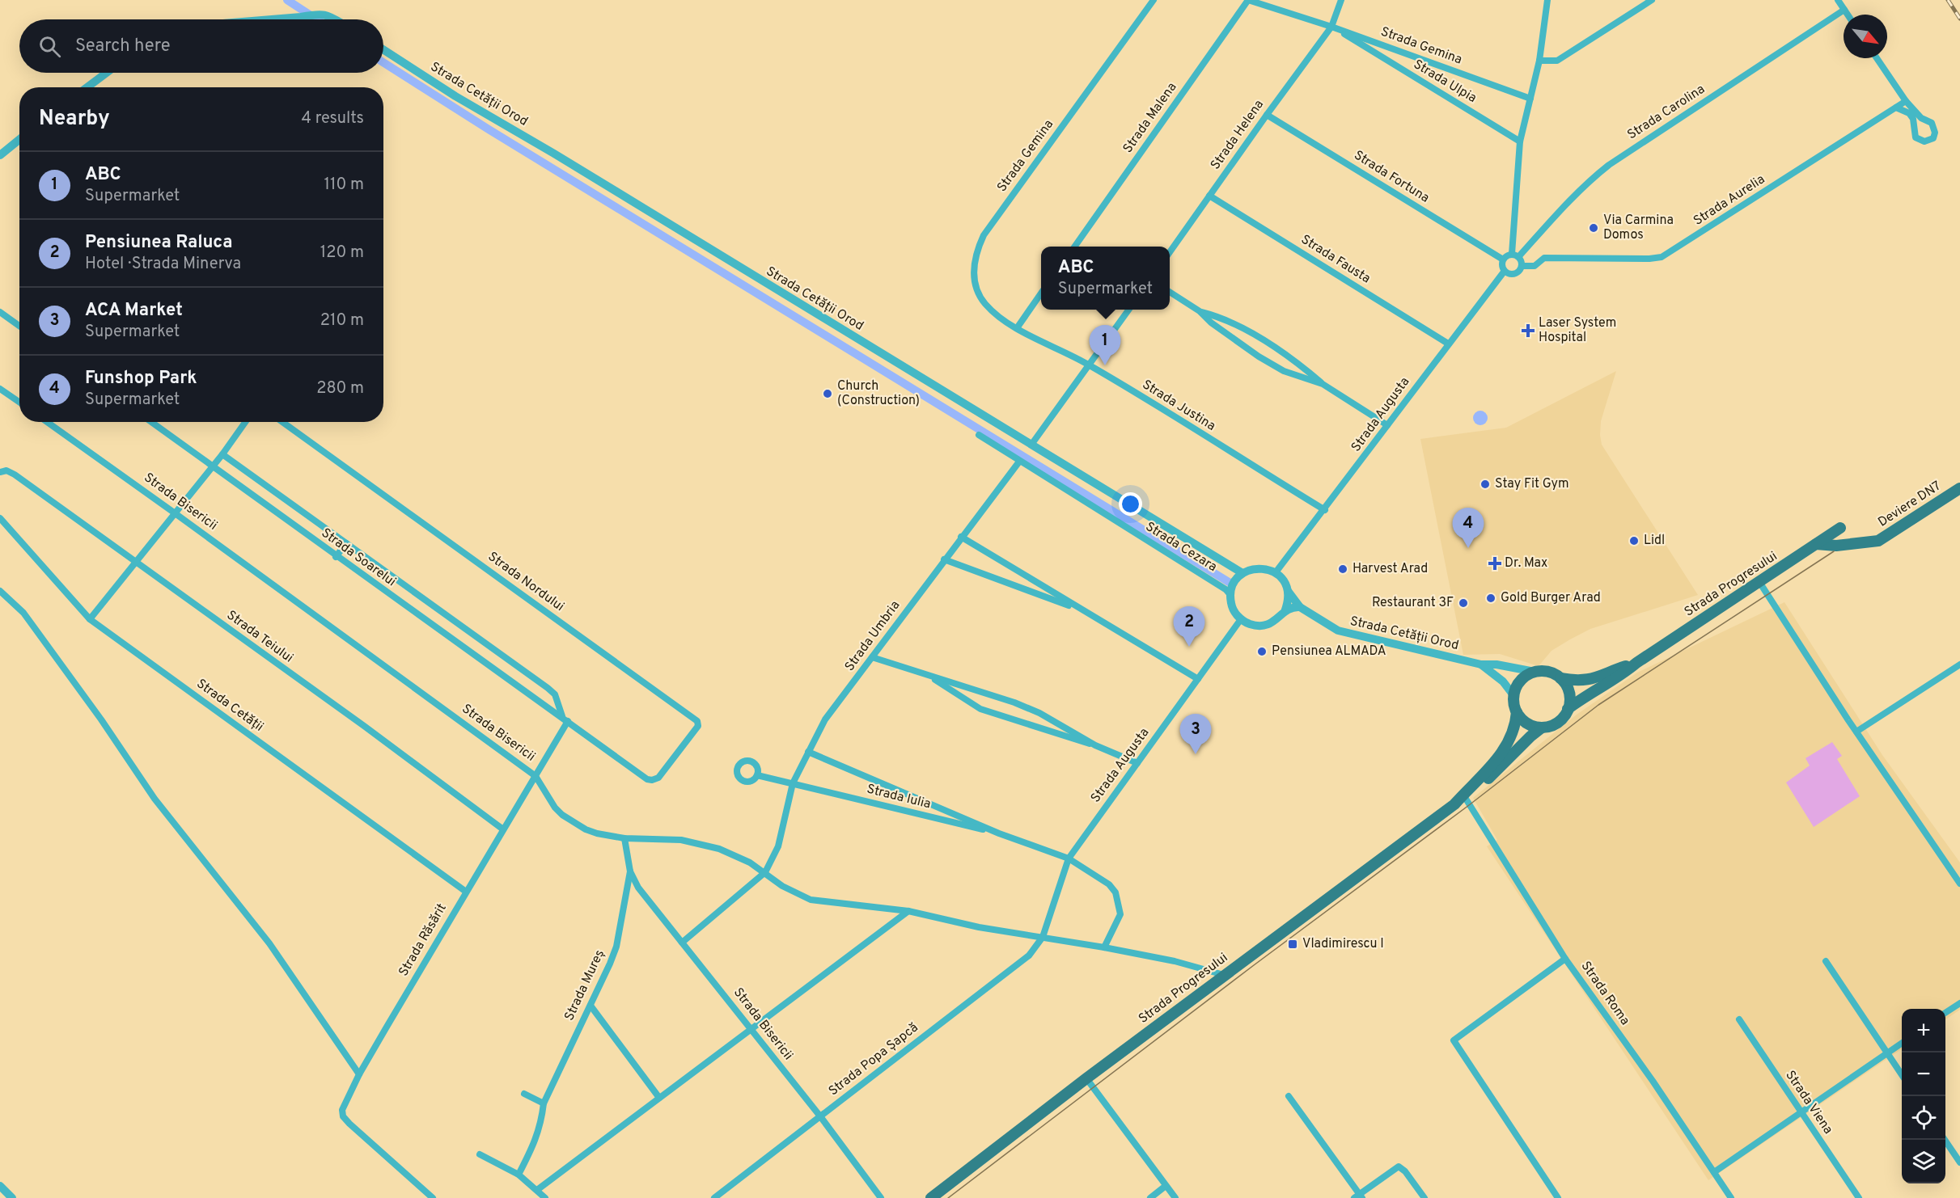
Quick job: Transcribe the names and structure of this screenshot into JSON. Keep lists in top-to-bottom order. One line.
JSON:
{"streets":{"main road":["Deviere DN7","Strada Progresului"],"street":["Strada Gemina","Strada Ulpia","Strada Cetății Orod","Strada Carolina","Strada Malena","Strada Helena","Strada Fortuna","Strada Aurelia","Strada Fausta","Strada Justina","Strada Augusta","Strada Bisericii","Strada Cezara","Strada Soarelui","Strada Nordului","Strada Umbria","Strada Teiului","Strada Cetății","Strada Iulia","Strada Răsărit","Strada Mureș","Strada Roma","Strada Popa Șapcă","Strada Viena"]},"crossings":[["Strada Gemina","Strada Ulpia"],["Strada Gemina","Strada Malena"],["Strada Gemina","Strada Helena"],["Strada Gemina","Strada Justina"],["Strada Ulpia","Strada Helena"],["Strada Cetății Orod","Strada Augusta"],["Strada Cetății Orod","Strada Cezara"],["Strada Cetății Orod","Strada Progresului"],["Strada Carolina","Strada Fortuna"],["Strada Carolina","Strada Aurelia"],["Strada Carolina","Strada Augusta"],["Strada Helena","Strada Fortuna"],["Strada Helena","Strada Fausta"],["Strada Fortuna","Strada Aurelia"],["Strada Fortuna","Strada Augusta"],["Strada Aurelia","Strada Augusta"],["Strada Fausta","Strada Augusta"],["Strada Justina","Strada Augusta"],["Strada Augusta","Strada Cezara"],["Strada Augusta","Strada Iulia"],["Strada Augusta","Strada Popa Șapcă"],["Strada Bisericii","Strada Răsărit"],["Strada Bisericii","Strada Mureș"],["Strada Bisericii","Strada Popa Șapcă"],["Deviere DN7","Strada Progresului"],["Strada Soarelui","Strada Nordului"],["Strada Soarelui","Strada Răsărit"],["Strada Progresului","Strada Roma"],["Strada Umbria","Strada Iulia"],["Strada Teiului","Strada Răsărit"],["Strada Cetății","Strada Răsărit"]],"places":{"other":["Via Carmina Domos","Church (Construction)","Stay Fit Gym","Lidl","Harvest Arad","Gold Burger Arad","Restaurant 3F","Pensiunea ALMADA"],"health":["Laser System Hospital","Dr. Max"],"transit":["Vladimirescu I"]},"north":"bottom right","page":{"search":"Search here","heading":["Nearby","4 results"],"list":[{"mark":"1","name":"ABC","note":"Supermarket","value":"110 m"},{"mark":"2","name":"Pensiunea Raluca","note":"Hotel · Strada Minerva","value":"120 m"},{"mark":"3","name":"ACA Market","note":"Supermarket","value":"210 m"},{"mark":"4","name":"Funshop Park","note":"Supermarket","value":"280 m"}],"popup":["ABC","Supermarket"],"pins":["1","4","2","3"],"map_buttons":["+","−"]}}
